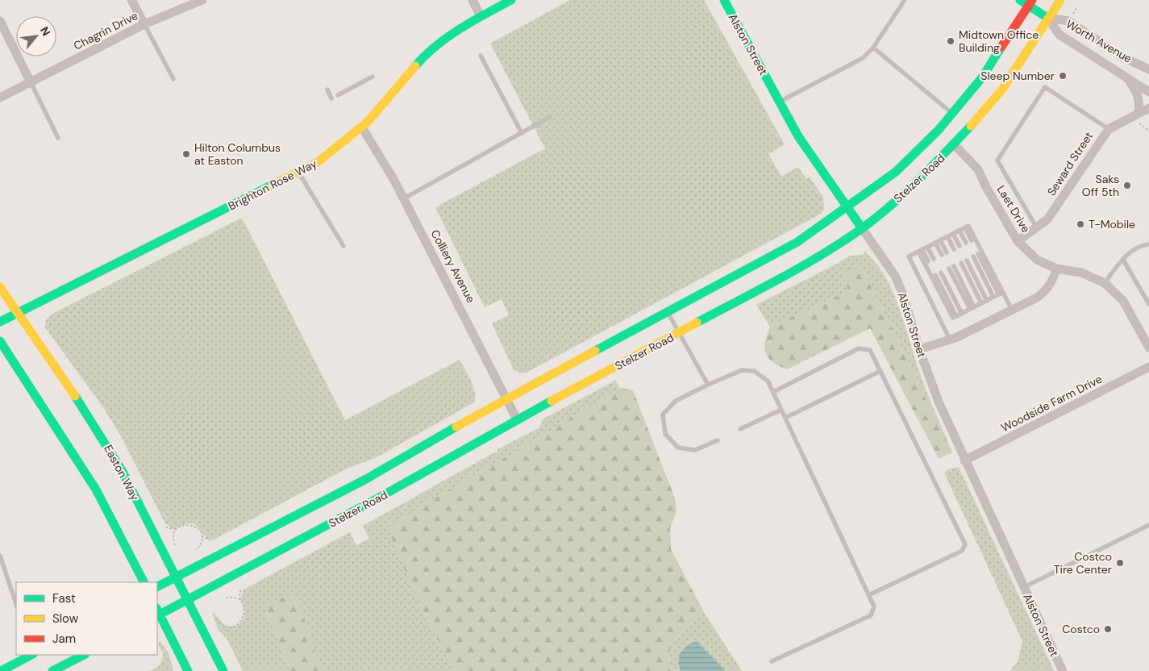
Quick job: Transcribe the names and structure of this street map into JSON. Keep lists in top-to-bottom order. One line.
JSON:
{"streets":{"main road":["Worth Avenue","Alston Street","Stelzer Road","Brighton Rose Way","Easton Way"],"street":["Chagrin Drive","Seward Street","Laet Drive","Colliery Avenue","Woodside Farm Drive"]},"crossings":[["Worth Avenue","Seward Street"],["Worth Avenue","Stelzer Road"],["Alston Street","Stelzer Road"],["Alston Street","Woodside Farm Drive"],["Seward Street","Laet Drive"],["Stelzer Road","Laet Drive"],["Stelzer Road","Colliery Avenue"],["Stelzer Road","Easton Way"],["Brighton Rose Way","Colliery Avenue"],["Brighton Rose Way","Easton Way"]],"places":["Midtown Office Building","Sleep Number","Hilton Columbus at Easton","Saks Off 5th","T-Mobile","Costco Tire Center","Costco"],"legend":["Fast","Slow","Jam"],"north":"top right"}
